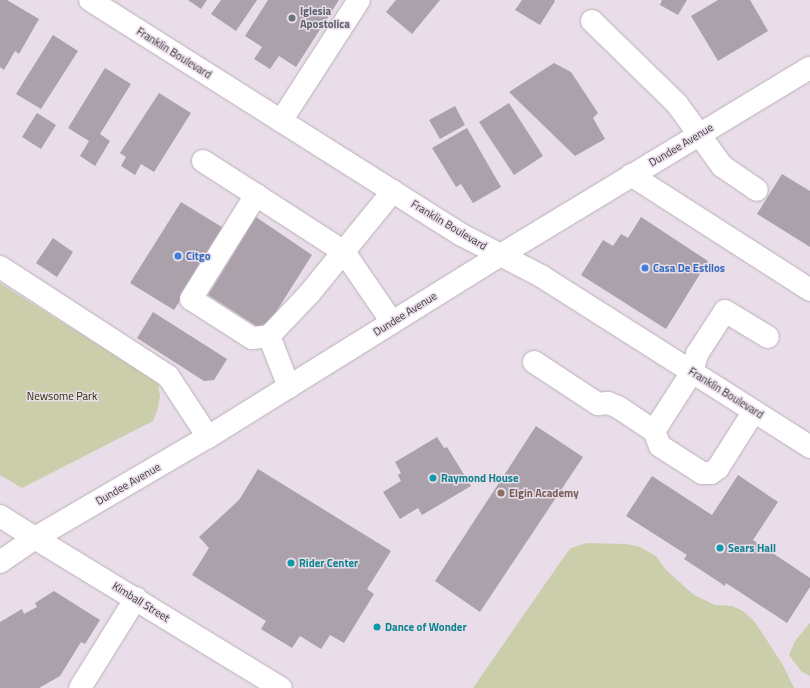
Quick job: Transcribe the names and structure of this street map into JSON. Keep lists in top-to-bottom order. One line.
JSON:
{"streets":{"street":["Franklin Boulevard","Dundee Avenue","Kimball Street"]},"crossings":[["Franklin Boulevard","Dundee Avenue"],["Dundee Avenue","Kimball Street"]],"parks":["Newsome Park"],"places":["Iglesia Apostolica","Citgo","Casa De Estilos","Raymond House","Elgin Academy","Sears Hall","Rider Center","Dance of Wonder"]}
